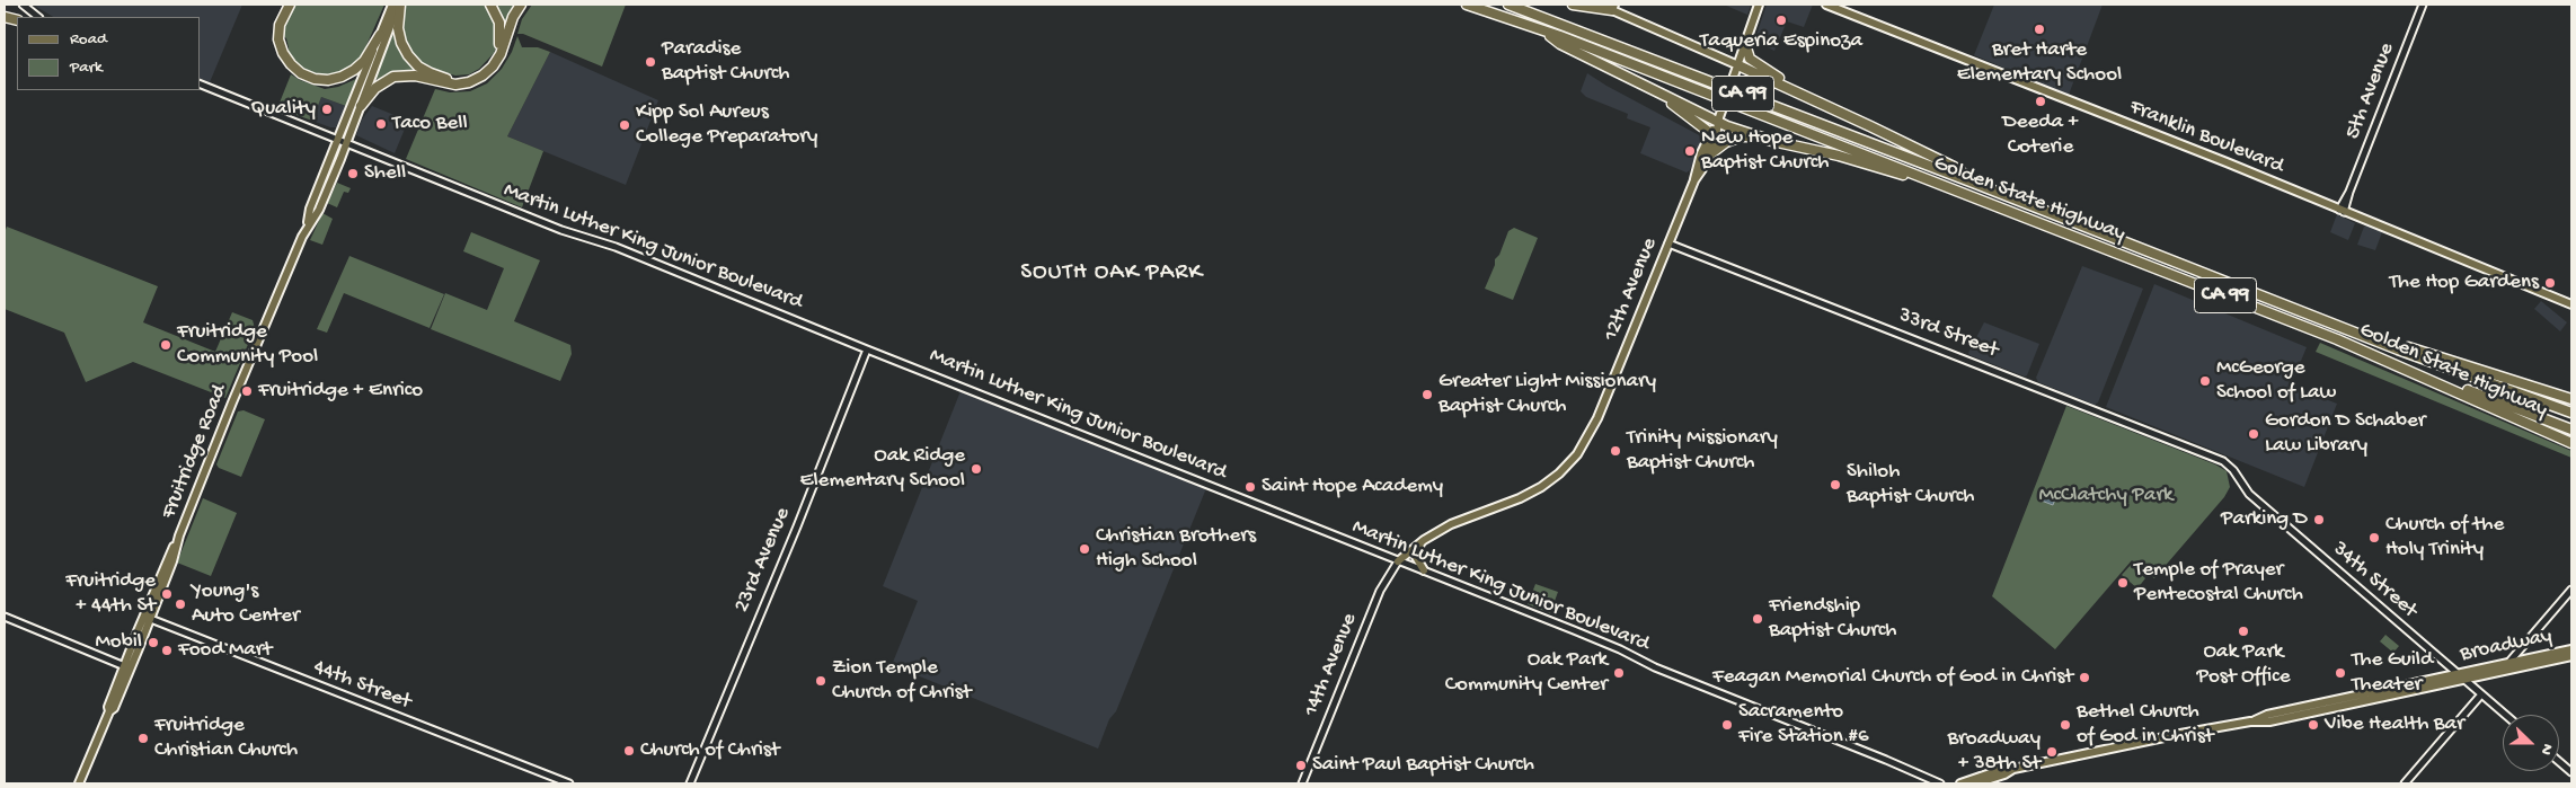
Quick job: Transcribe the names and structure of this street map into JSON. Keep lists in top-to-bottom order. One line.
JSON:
{"streets":{"highway":["CA 99","Golden State Highway"],"main road":["Franklin Boulevard","12th Avenue","Fruitridge Road","Broadway"],"street":["5th Avenue","Martin Luther King Junior Boulevard","33rd Street","23rd Avenue","34th Street","14th Avenue","44th Street"]},"crossings":[["5th Avenue","Franklin Boulevard"],["Martin Luther King Junior Boulevard","12th Avenue"],["Martin Luther King Junior Boulevard","Fruitridge Road"],["Martin Luther King Junior Boulevard","23rd Avenue"],["Martin Luther King Junior Boulevard","14th Avenue"],["12th Avenue","33rd Street"],["12th Avenue","14th Avenue"],["33rd Street","34th Street"],["Fruitridge Road","44th Street"],["34th Street","Broadway"]],"districts":["SOUTH OAK PARK"],"parks":["McClatchy Park"],"places":["Taqueria Espinoza","Bret Harte Elementary School","Paradise Baptist Church","Deeda + Coterie","Quality","Taco Bell","Kipp Sol Aureus College Preparatory","New Hope Baptist Church","Shell","The Hop Gardens","Fruitridge Community Pool","McGeorge School of Law","Fruitridge + Enrico","Greater Light Missionary Baptist Church","Gordon D Schaber Law Library","Trinity Missionary Baptist Church","Oak Ridge Elementary School","Shiloh Baptist Church","Saint Hope Academy","Parking D","Church of the Holy Trinity","Christian Brothers High School","Temple of Prayer Pentecostal Church","Fruitridge + 44th St","Young's Auto Center","Friendship Baptist Church","Oak Park Post Office","Mobil","Food Mart","Oak Park Community Center","The Guild Theater","Feagan Memorial Church of God in Christ","Zion Temple Church of Christ","Sacramento Fire Station #6","Bethel Church of God in Christ","Vibe Health Bar","Fruitridge Christian Church","Church of Christ","Broadway + 38th St","Saint Paul Baptist Church"],"legend":["Road","Park"],"north":"right"}
